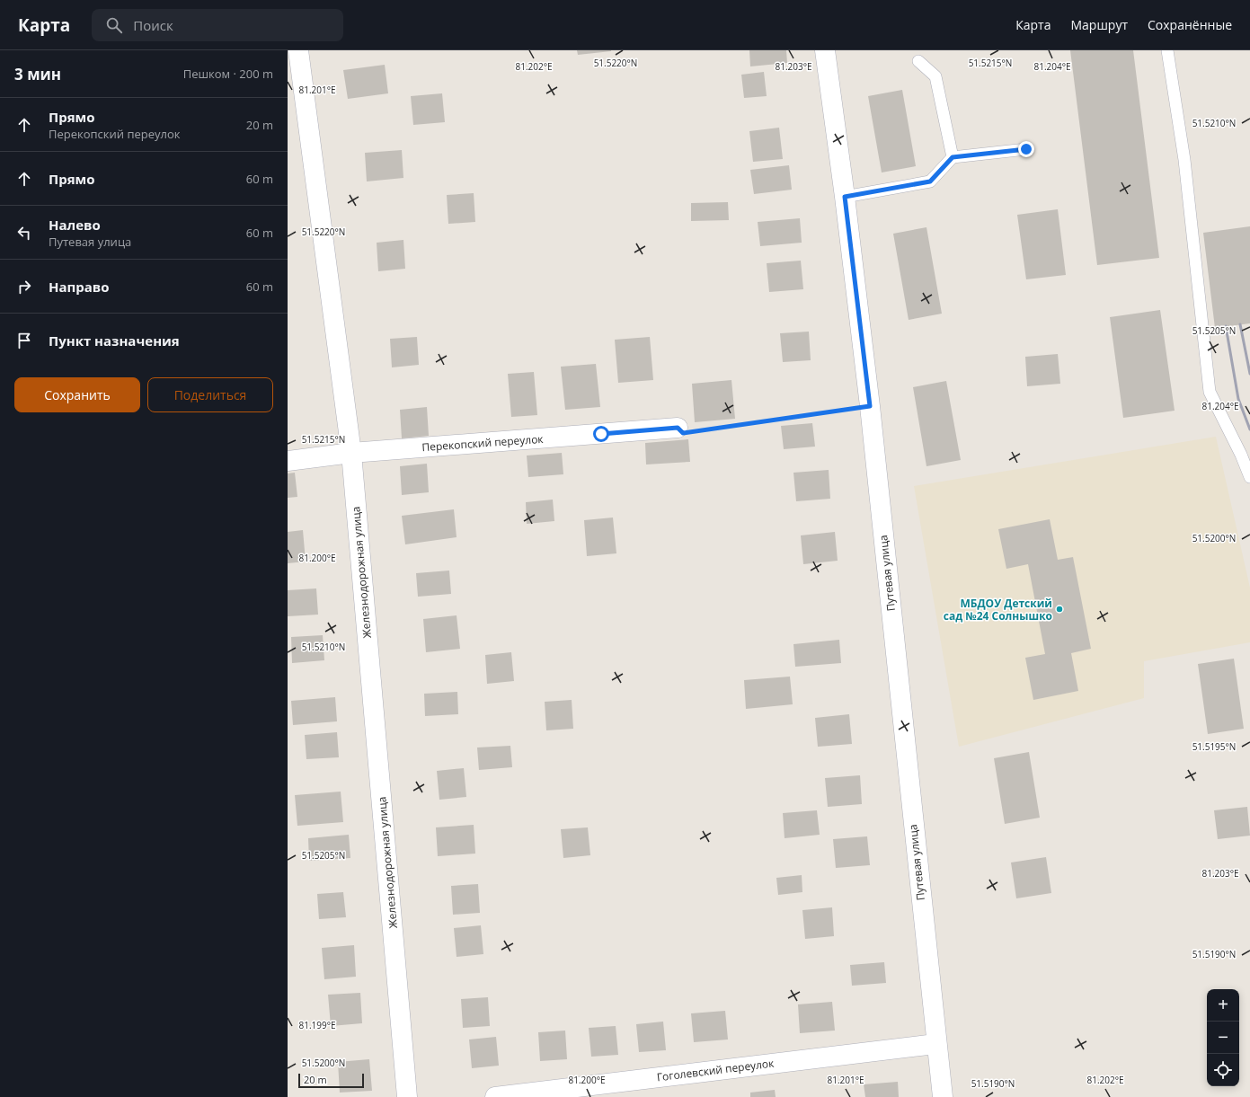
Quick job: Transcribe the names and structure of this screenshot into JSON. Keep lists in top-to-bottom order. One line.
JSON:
{"streets":{"street":["Перекопский переулок","Железнодорожная улица","Путевая улица","Гоголевский переулок"]},"crossings":[["Перекопский переулок","Железнодорожная улица"],["Путевая улица","Гоголевский переулок"]],"places":["МБДОУ Детский сад №24 Солнышко"],"scale_bar":"20 m","page":{"header":"Карта","search":"Поиск","nav":["Карта","Маршрут","Сохранённые"],"heading":["3 мин","Пешком · 200 m"],"list":[["Прямо","Перекопский переулок","20 m"],["Прямо","60 m"],["Налево","Путевая улица","60 m"],["Направо","60 m"],"Пункт назначения"],"buttons":["Сохранить","Поделиться"],"map_buttons":["+","−"],"scale":"20 m"},"coordinates":["51.5220°N","51.5215°N","81.202°E","81.203°E","81.204°E","81.201°E","51.5210°N","51.5205°N","51.5200°N","81.200°E","51.5195°N","51.5190°N","81.199°E"]}
